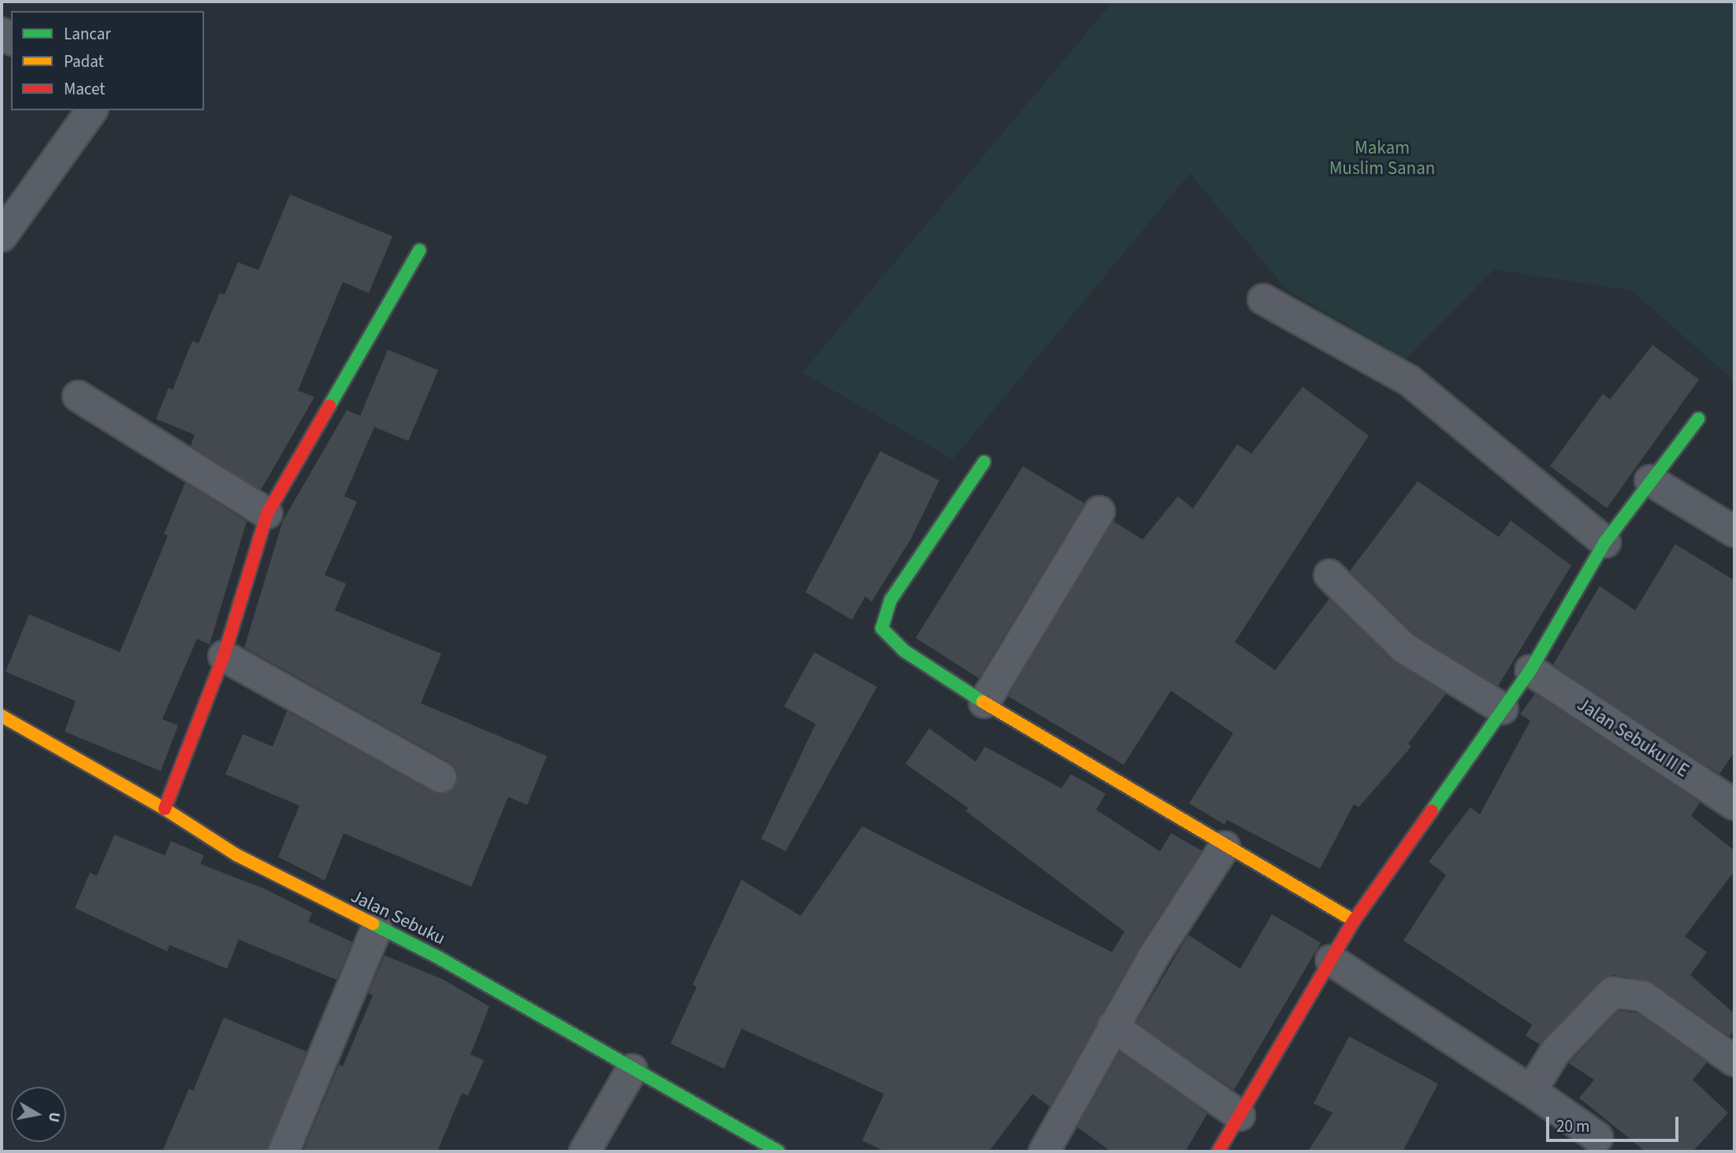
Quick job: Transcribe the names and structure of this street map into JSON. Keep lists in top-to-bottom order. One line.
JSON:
{"streets":{"street":["Jalan Sebuku II E","Jalan Sebuku"]},"parks":["Makam Muslim Sanan"],"legend":["Lancar","Padat","Macet"],"scale_bar":"20 m","north":"right"}
